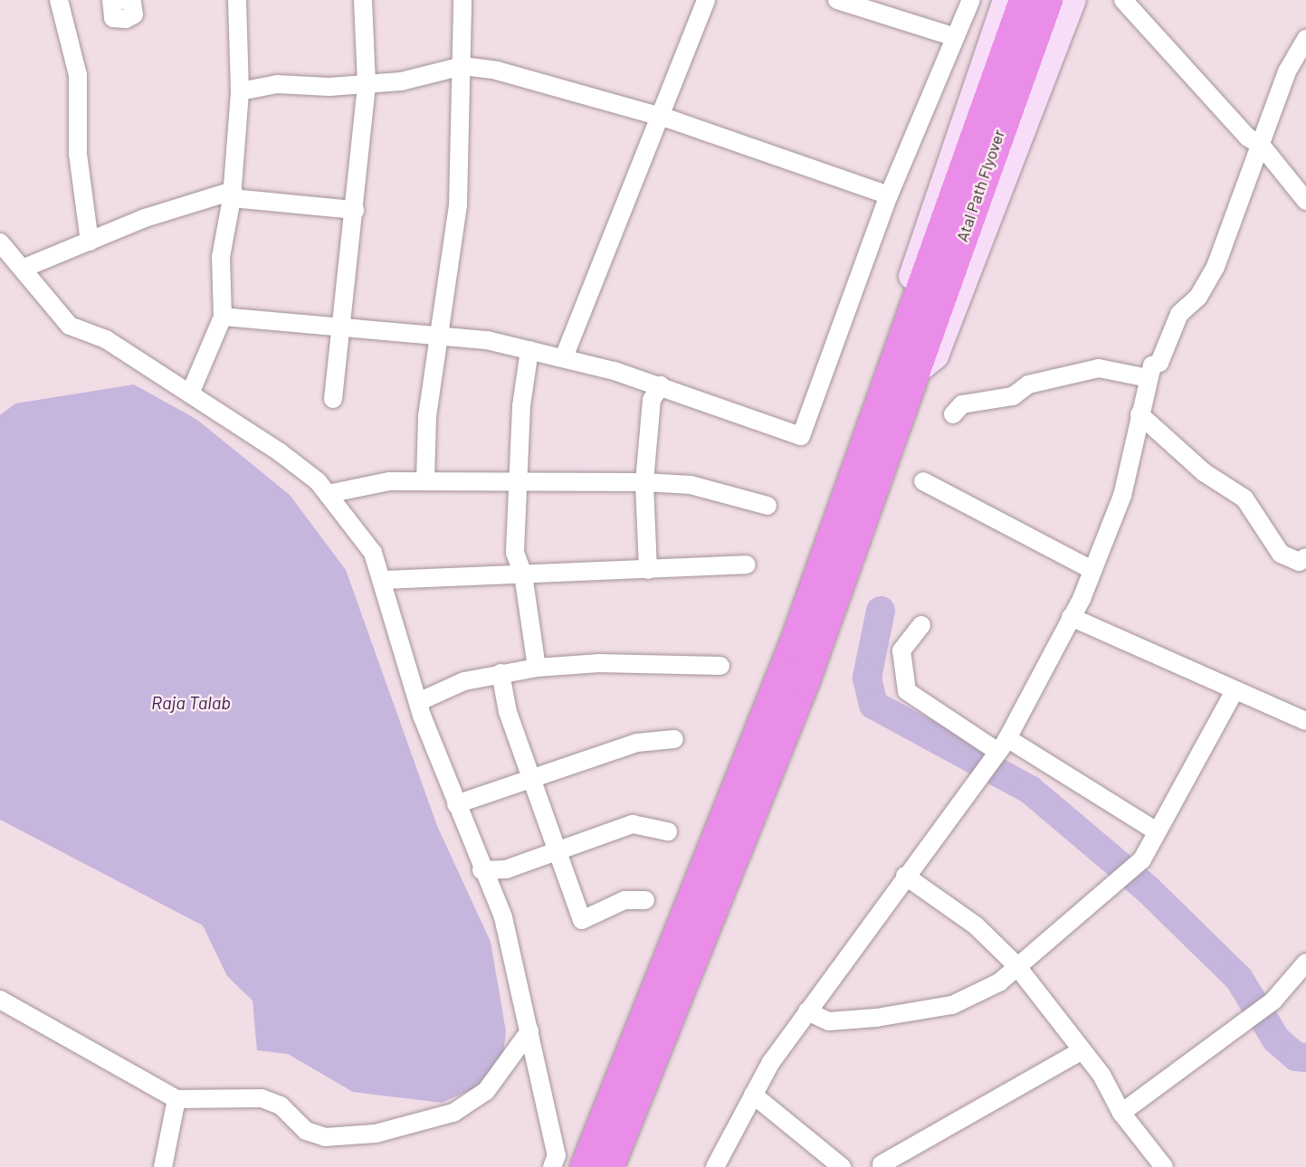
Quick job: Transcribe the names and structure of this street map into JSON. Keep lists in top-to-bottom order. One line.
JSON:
{"streets":{"highway":["Atal Path Flyover"]},"water":["Raja Talab"]}
